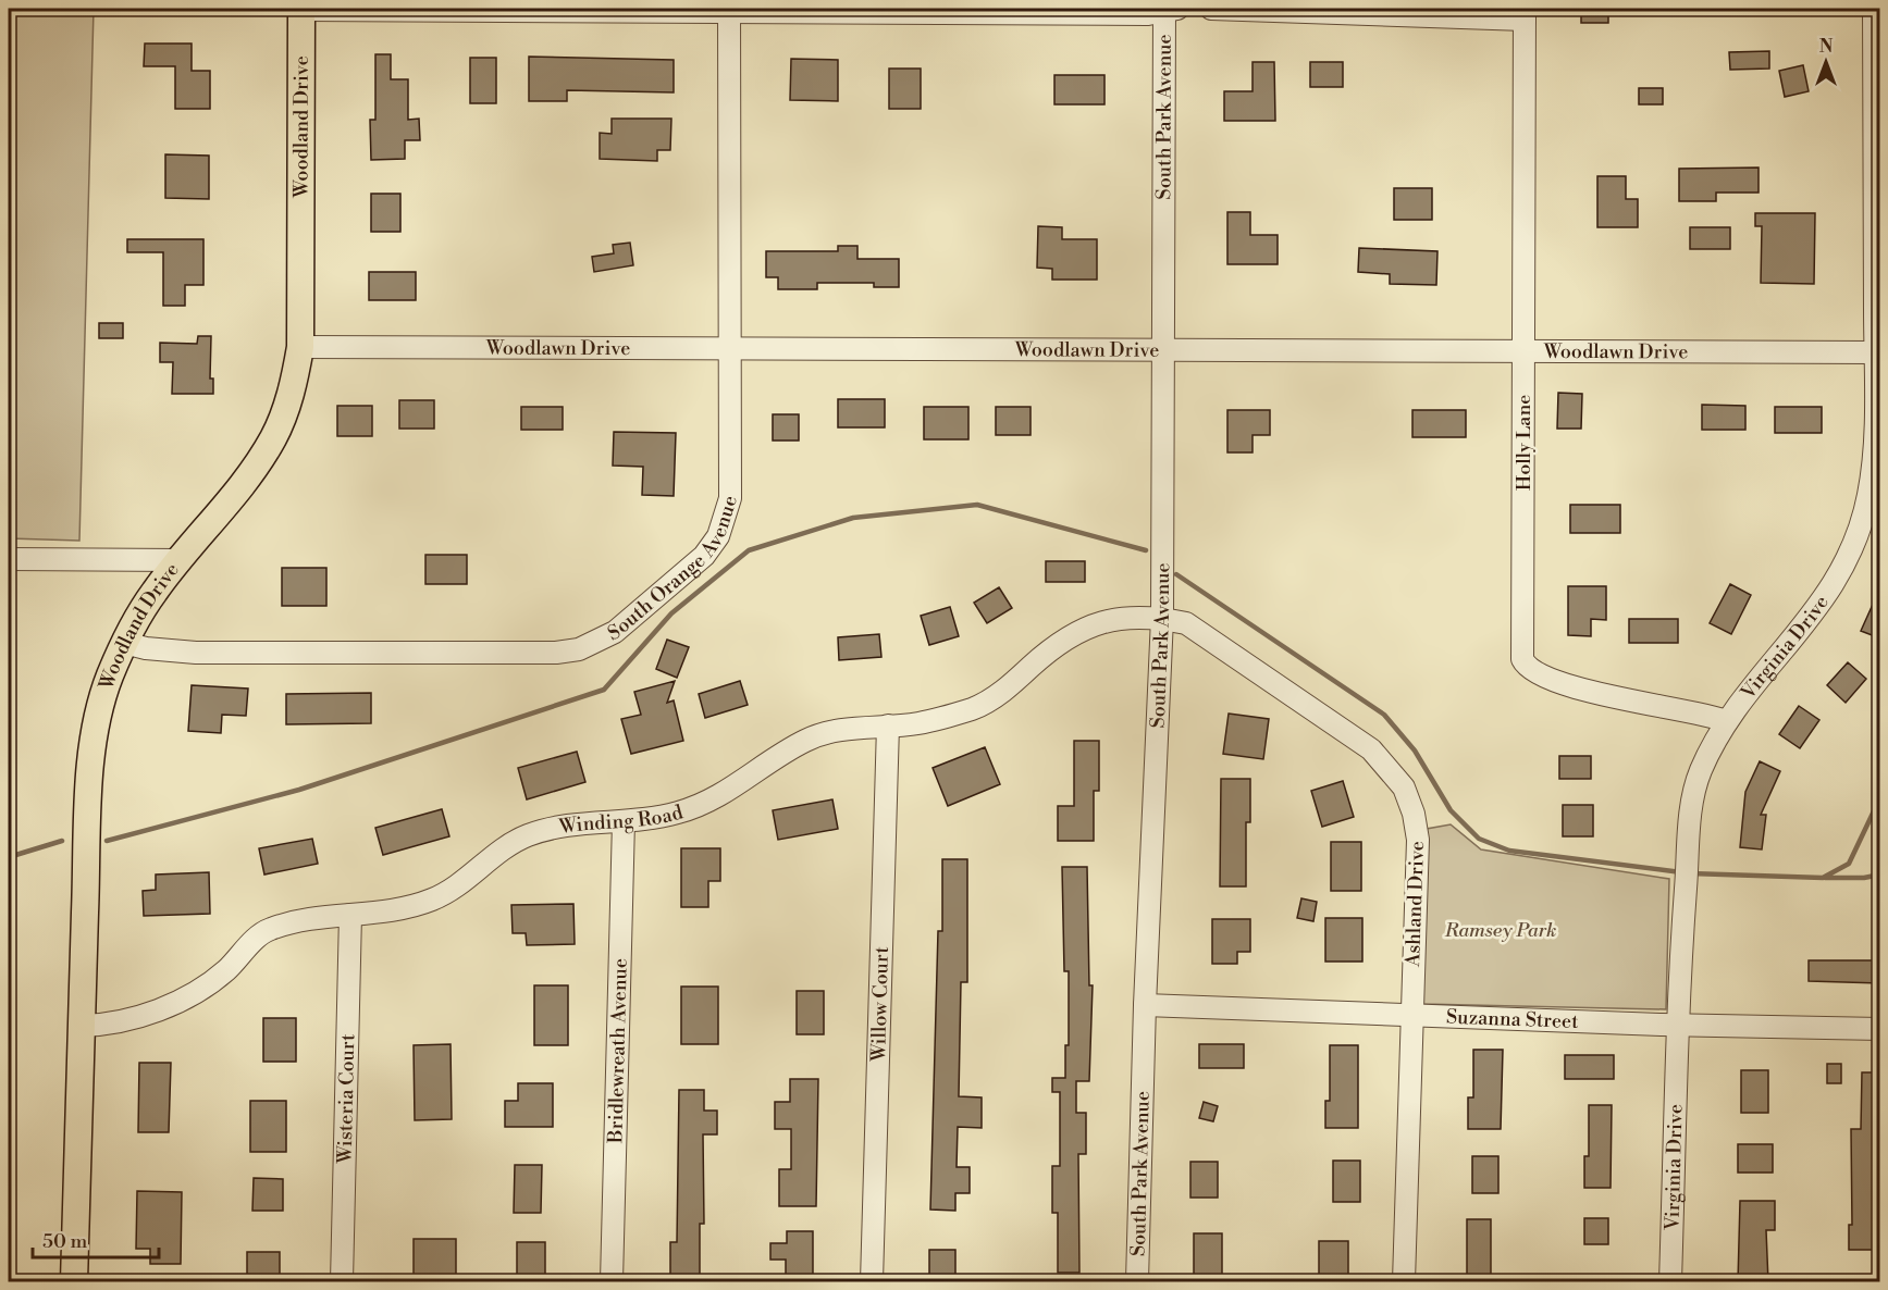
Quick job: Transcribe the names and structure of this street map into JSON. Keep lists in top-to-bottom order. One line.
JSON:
{"streets":{"main road":["Woodland Drive"],"street":["South Park Avenue","Woodlawn Drive","Holly Lane","South Orange Avenue","Virginia Drive","Winding Road","Ashland Drive","Willow Court","Suzanna Street","Bridlewreath Avenue","Wisteria Court"]},"crossings":[["South Park Avenue","Woodlawn Drive"],["South Park Avenue","Winding Road"],["South Park Avenue","Ashland Drive"],["South Park Avenue","Suzanna Street"],["Woodland Drive","Woodlawn Drive"],["Woodland Drive","South Orange Avenue"],["Woodland Drive","Winding Road"],["Woodlawn Drive","Holly Lane"],["Woodlawn Drive","South Orange Avenue"],["Woodlawn Drive","Virginia Drive"],["Holly Lane","Virginia Drive"],["Virginia Drive","Suzanna Street"],["Winding Road","Ashland Drive"],["Winding Road","Willow Court"],["Winding Road","Bridlewreath Avenue"],["Winding Road","Wisteria Court"],["Ashland Drive","Suzanna Street"]],"parks":["Ramsey Park"],"scale_bar":"50 m","north":"top"}
